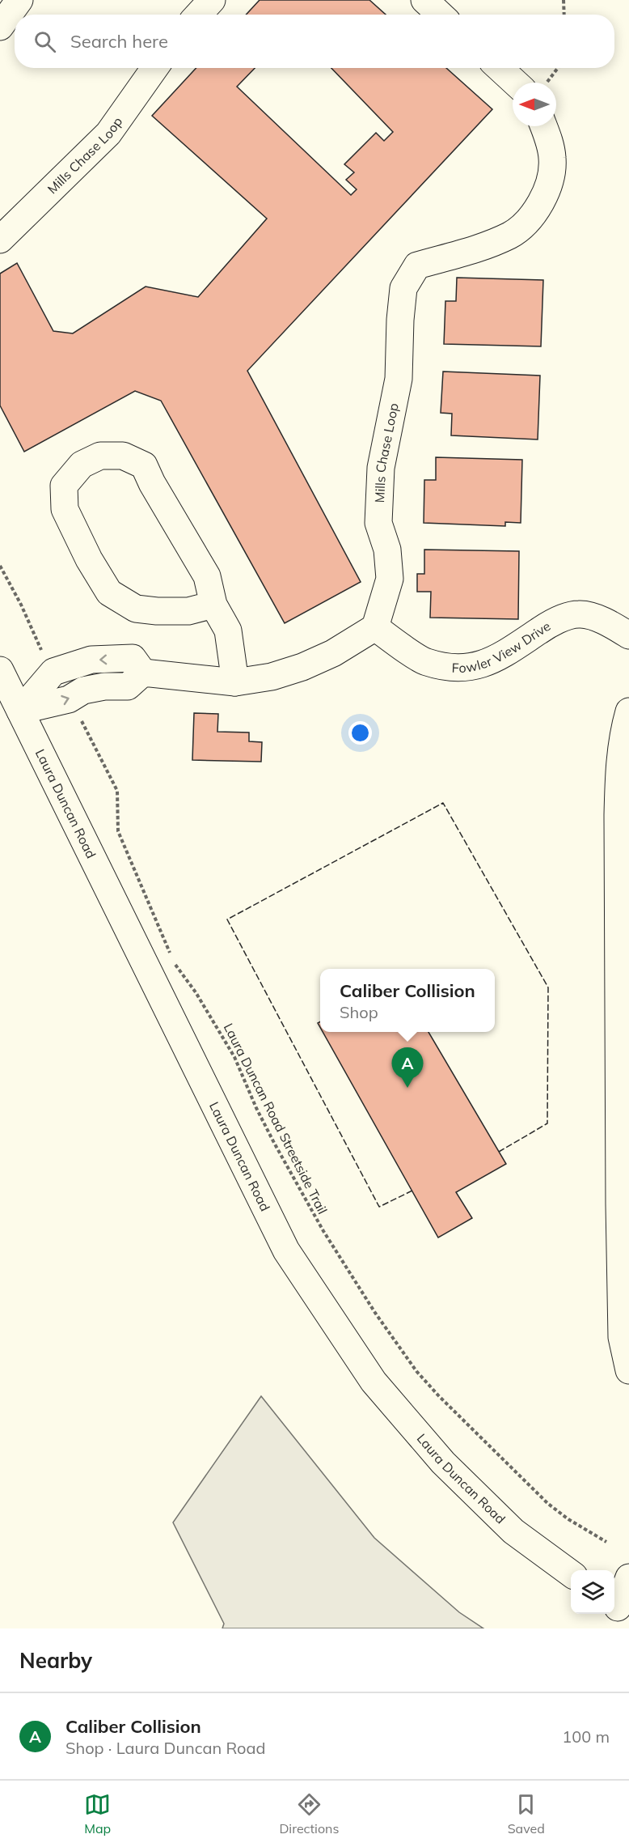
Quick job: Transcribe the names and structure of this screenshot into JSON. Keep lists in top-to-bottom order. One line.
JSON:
{"streets":{"street":["Mills Chase Loop","Fowler View Drive","Laura Duncan Road"],"path":["Laura Duncan Road Streetside Trail"]},"crossings":[["Mills Chase Loop","Fowler View Drive"]],"north":"left","page":{"search":"Search here","popup":["Caliber Collision","Shop"],"pins":"A","heading":"Nearby","list":[{"mark":"A","name":"Caliber Collision","note":"Shop · Laura Duncan Road","value":"100 m"}],"nav":["Map","Directions","Saved"]}}
